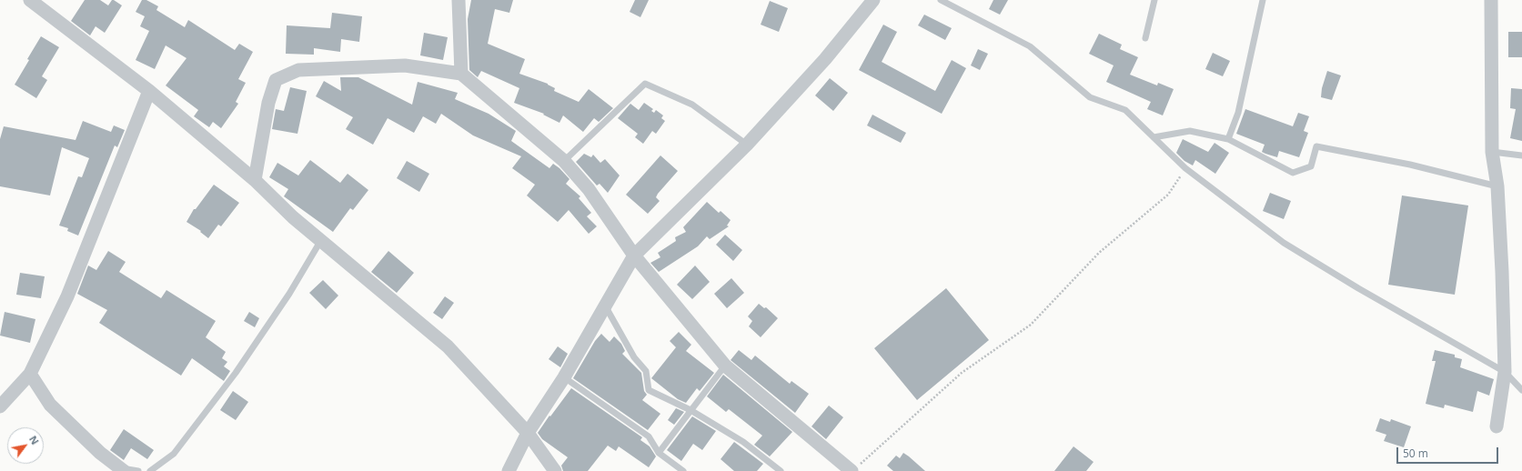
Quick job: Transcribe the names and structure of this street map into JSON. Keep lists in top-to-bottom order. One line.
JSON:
{"scale_bar":"50 m","north":"top right"}
